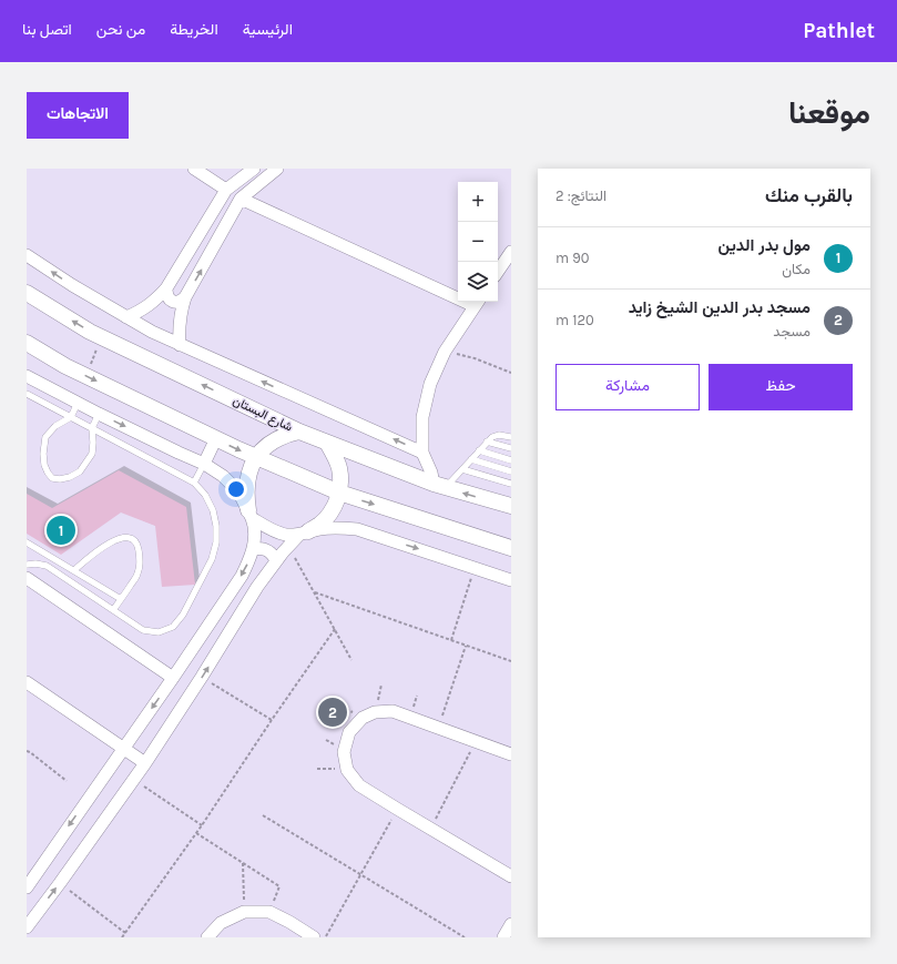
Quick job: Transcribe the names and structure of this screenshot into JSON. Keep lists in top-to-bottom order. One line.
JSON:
{"streets":{"street":["شارع البستان"]},"page":{"header":"Pathlet","nav":["الرئيسية","الخريطة","من نحن","اتصل بنا"],"title":"موقعنا","buttons":["الاتجاهات",["حفظ","مشاركة"]],"heading":["بالقرب منك","النتائج: 2"],"map_buttons":["+","−"],"list":[{"mark":"1","name":"مول بدر الدين","note":"مكان","value":"90 m"},{"mark":"2","name":"مسجد بدر الدين الشيخ زايد","note":"مسجد","value":"120 m"}],"pins":["1","2"]}}
